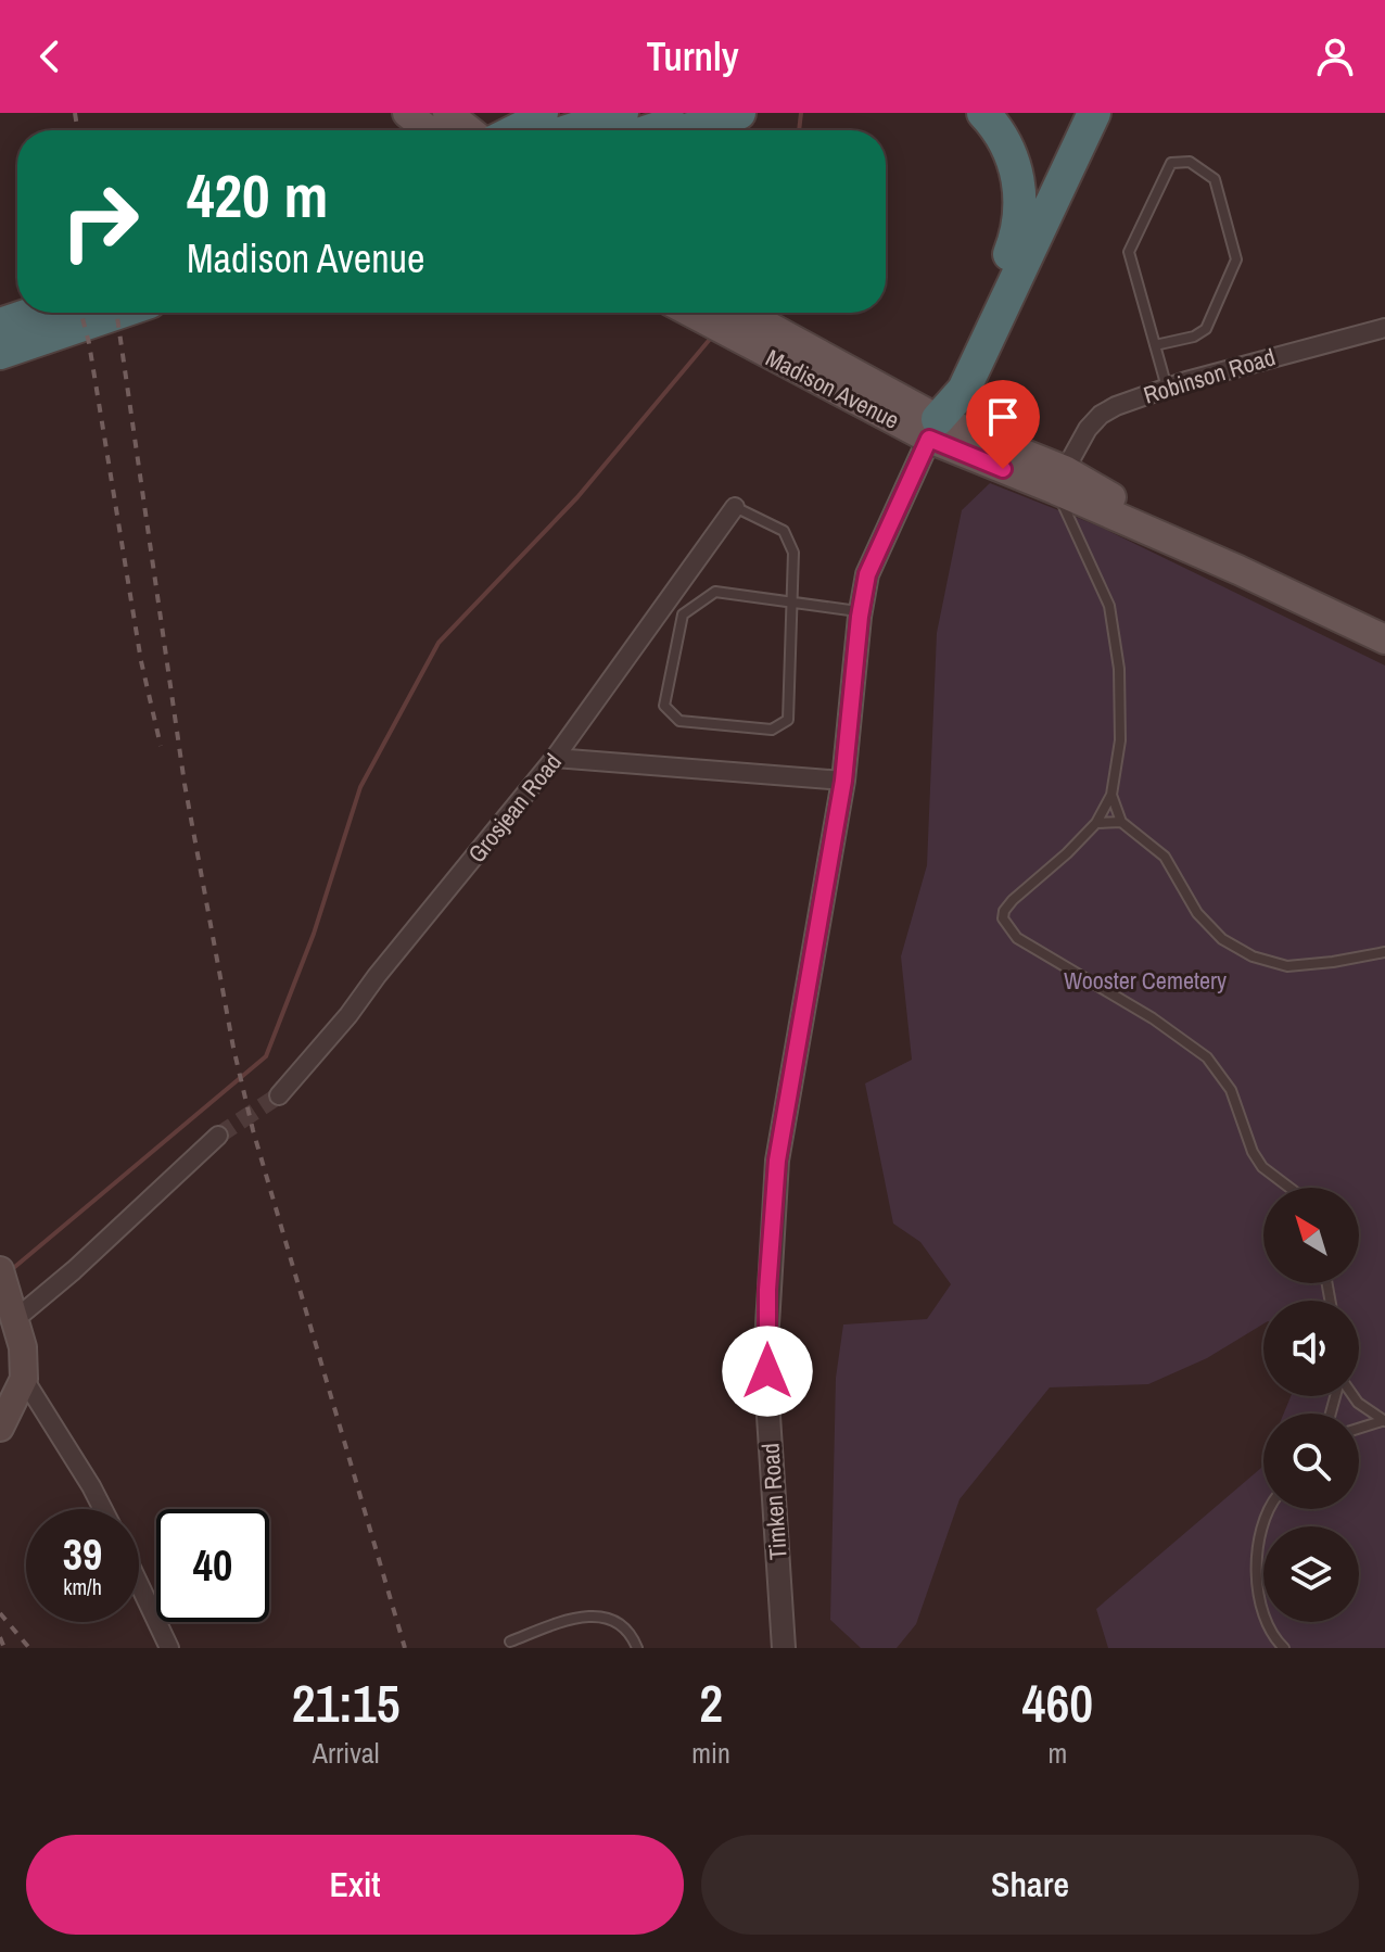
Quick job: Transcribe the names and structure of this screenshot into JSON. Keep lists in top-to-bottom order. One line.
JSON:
{"streets":{"main road":["Madison Avenue"],"street":["Robinson Road","Grosjean Road","Timken Road"]},"crossings":[["Robinson Road","Madison Avenue"],["Madison Avenue","Timken Road"]],"parks":["Wooster Cemetery"],"north":"top left","page":{"header":"Turnly","turn":["420 m","Madison Avenue"],"speed":"39 km/h","limit":"40","eta":["21:15","Arrival","2","min","460","m"],"buttons":["Exit","Share"]}}
